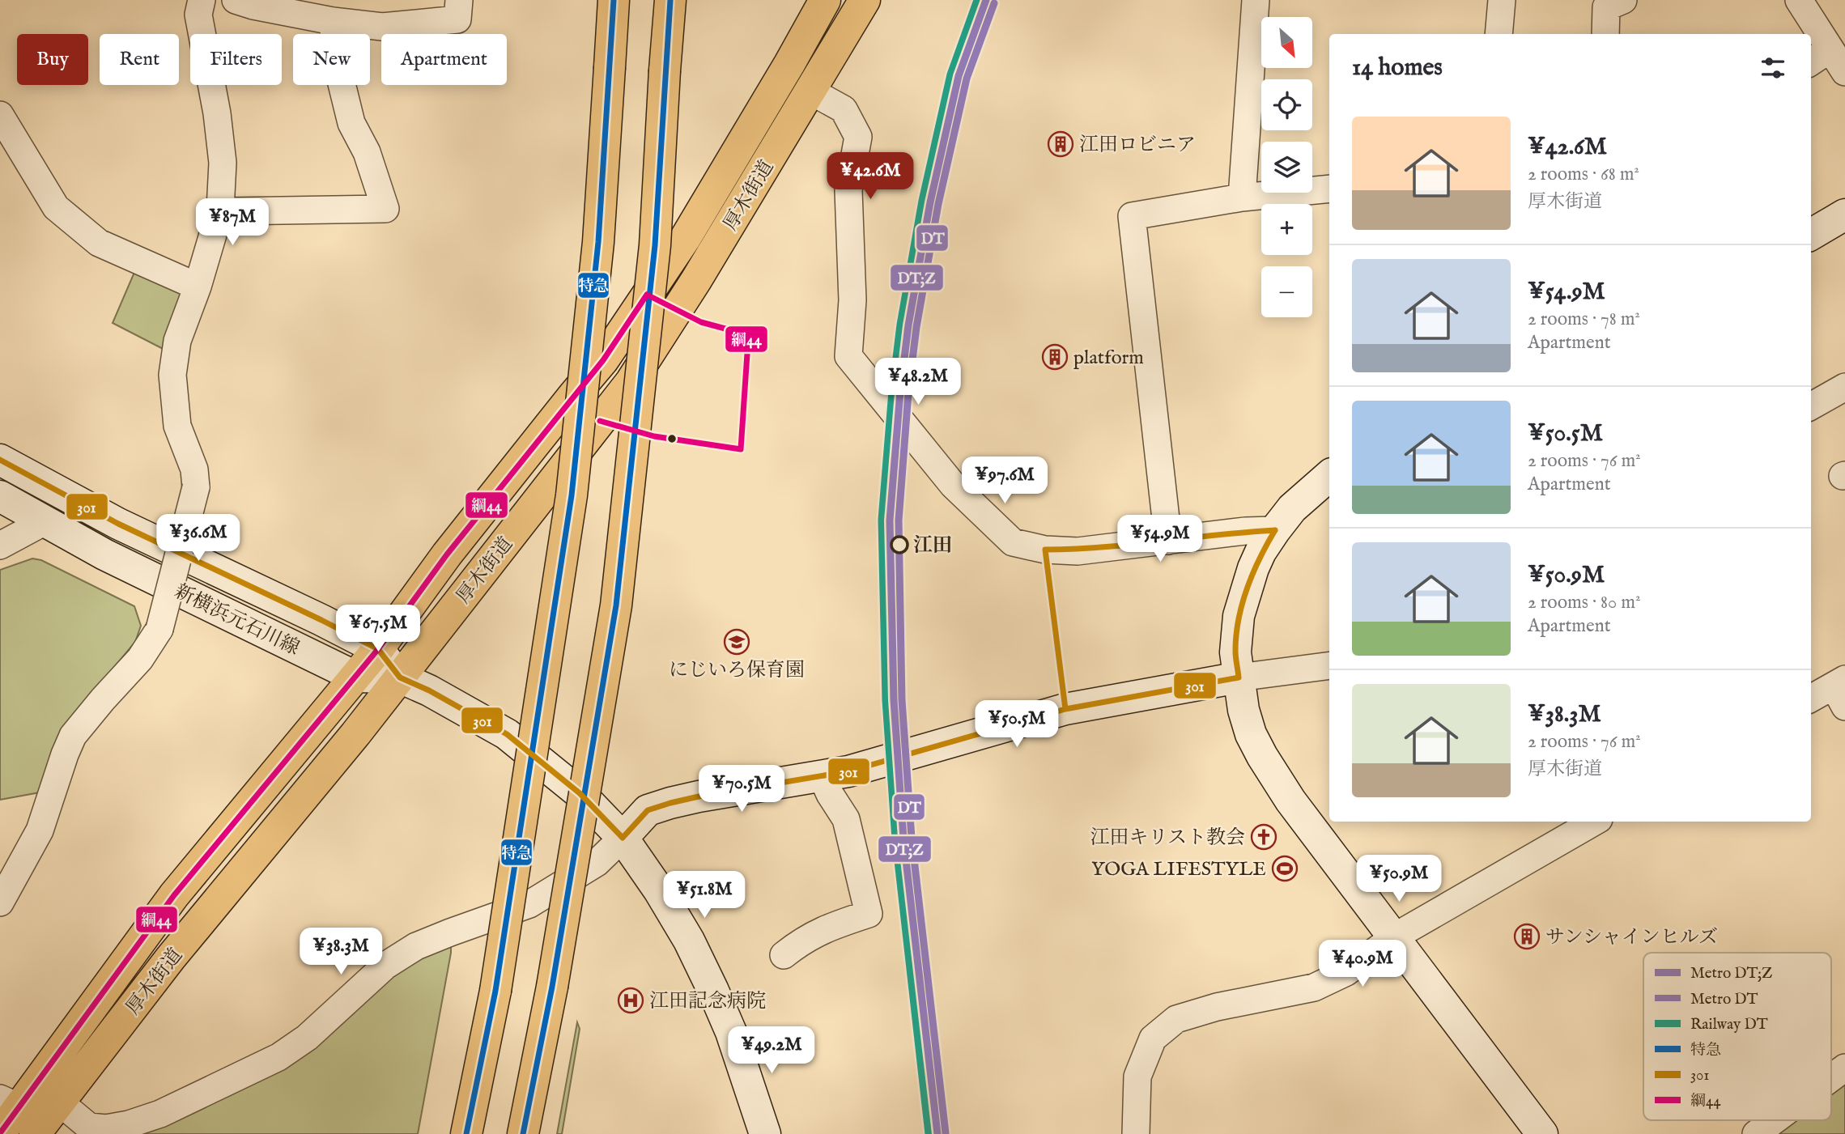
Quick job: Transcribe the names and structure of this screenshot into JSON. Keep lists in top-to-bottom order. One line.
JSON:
{"streets":{"highway":["厚木街道"],"street":["新横浜元石川線"]},"crossings":[["厚木街道","新横浜元石川線"]],"places":{"building":["江田ロビニア","platform","サンシャインヒルズ"],"other":["江田"],"school or university":["にじいろ保育園"],"church":["江田キリスト教会"],"sports":["YOGA LIFESTYLE"],"hospital":["江田記念病院"]},"lines":["metro line DT;Z","rail line DT","transit line 特急","metro line DT","transit line 綱44","transit line 301"],"legend":["Metro DT;Z","Metro DT","Railway DT","特急","301","綱44"],"north":"bottom right","page":{"map_buttons":["+","−"],"chip":["Buy","Rent","Filters","New","Apartment"],"heading":"14 homes","list":[{"name":"¥42.6M","note":"2 rooms · 68 m² · 厚木街道"},{"name":"¥54.9M","note":"2 rooms · 78 m² · Apartment"},{"name":"¥50.5M","note":"2 rooms · 76 m² · Apartment"},{"name":"¥50.9M","note":"2 rooms · 80 m² · Apartment"},{"name":"¥38.3M","note":"2 rooms · 76 m² · 厚木街道"}],"price":["¥42.6M","¥87M","¥48.2M","¥97.6M","¥36.6M","¥54.9M","¥67.5M","¥50.5M","¥70.5M","¥50.9M","¥51.8M","¥38.3M","¥40.9M","¥49.2M"]}}
